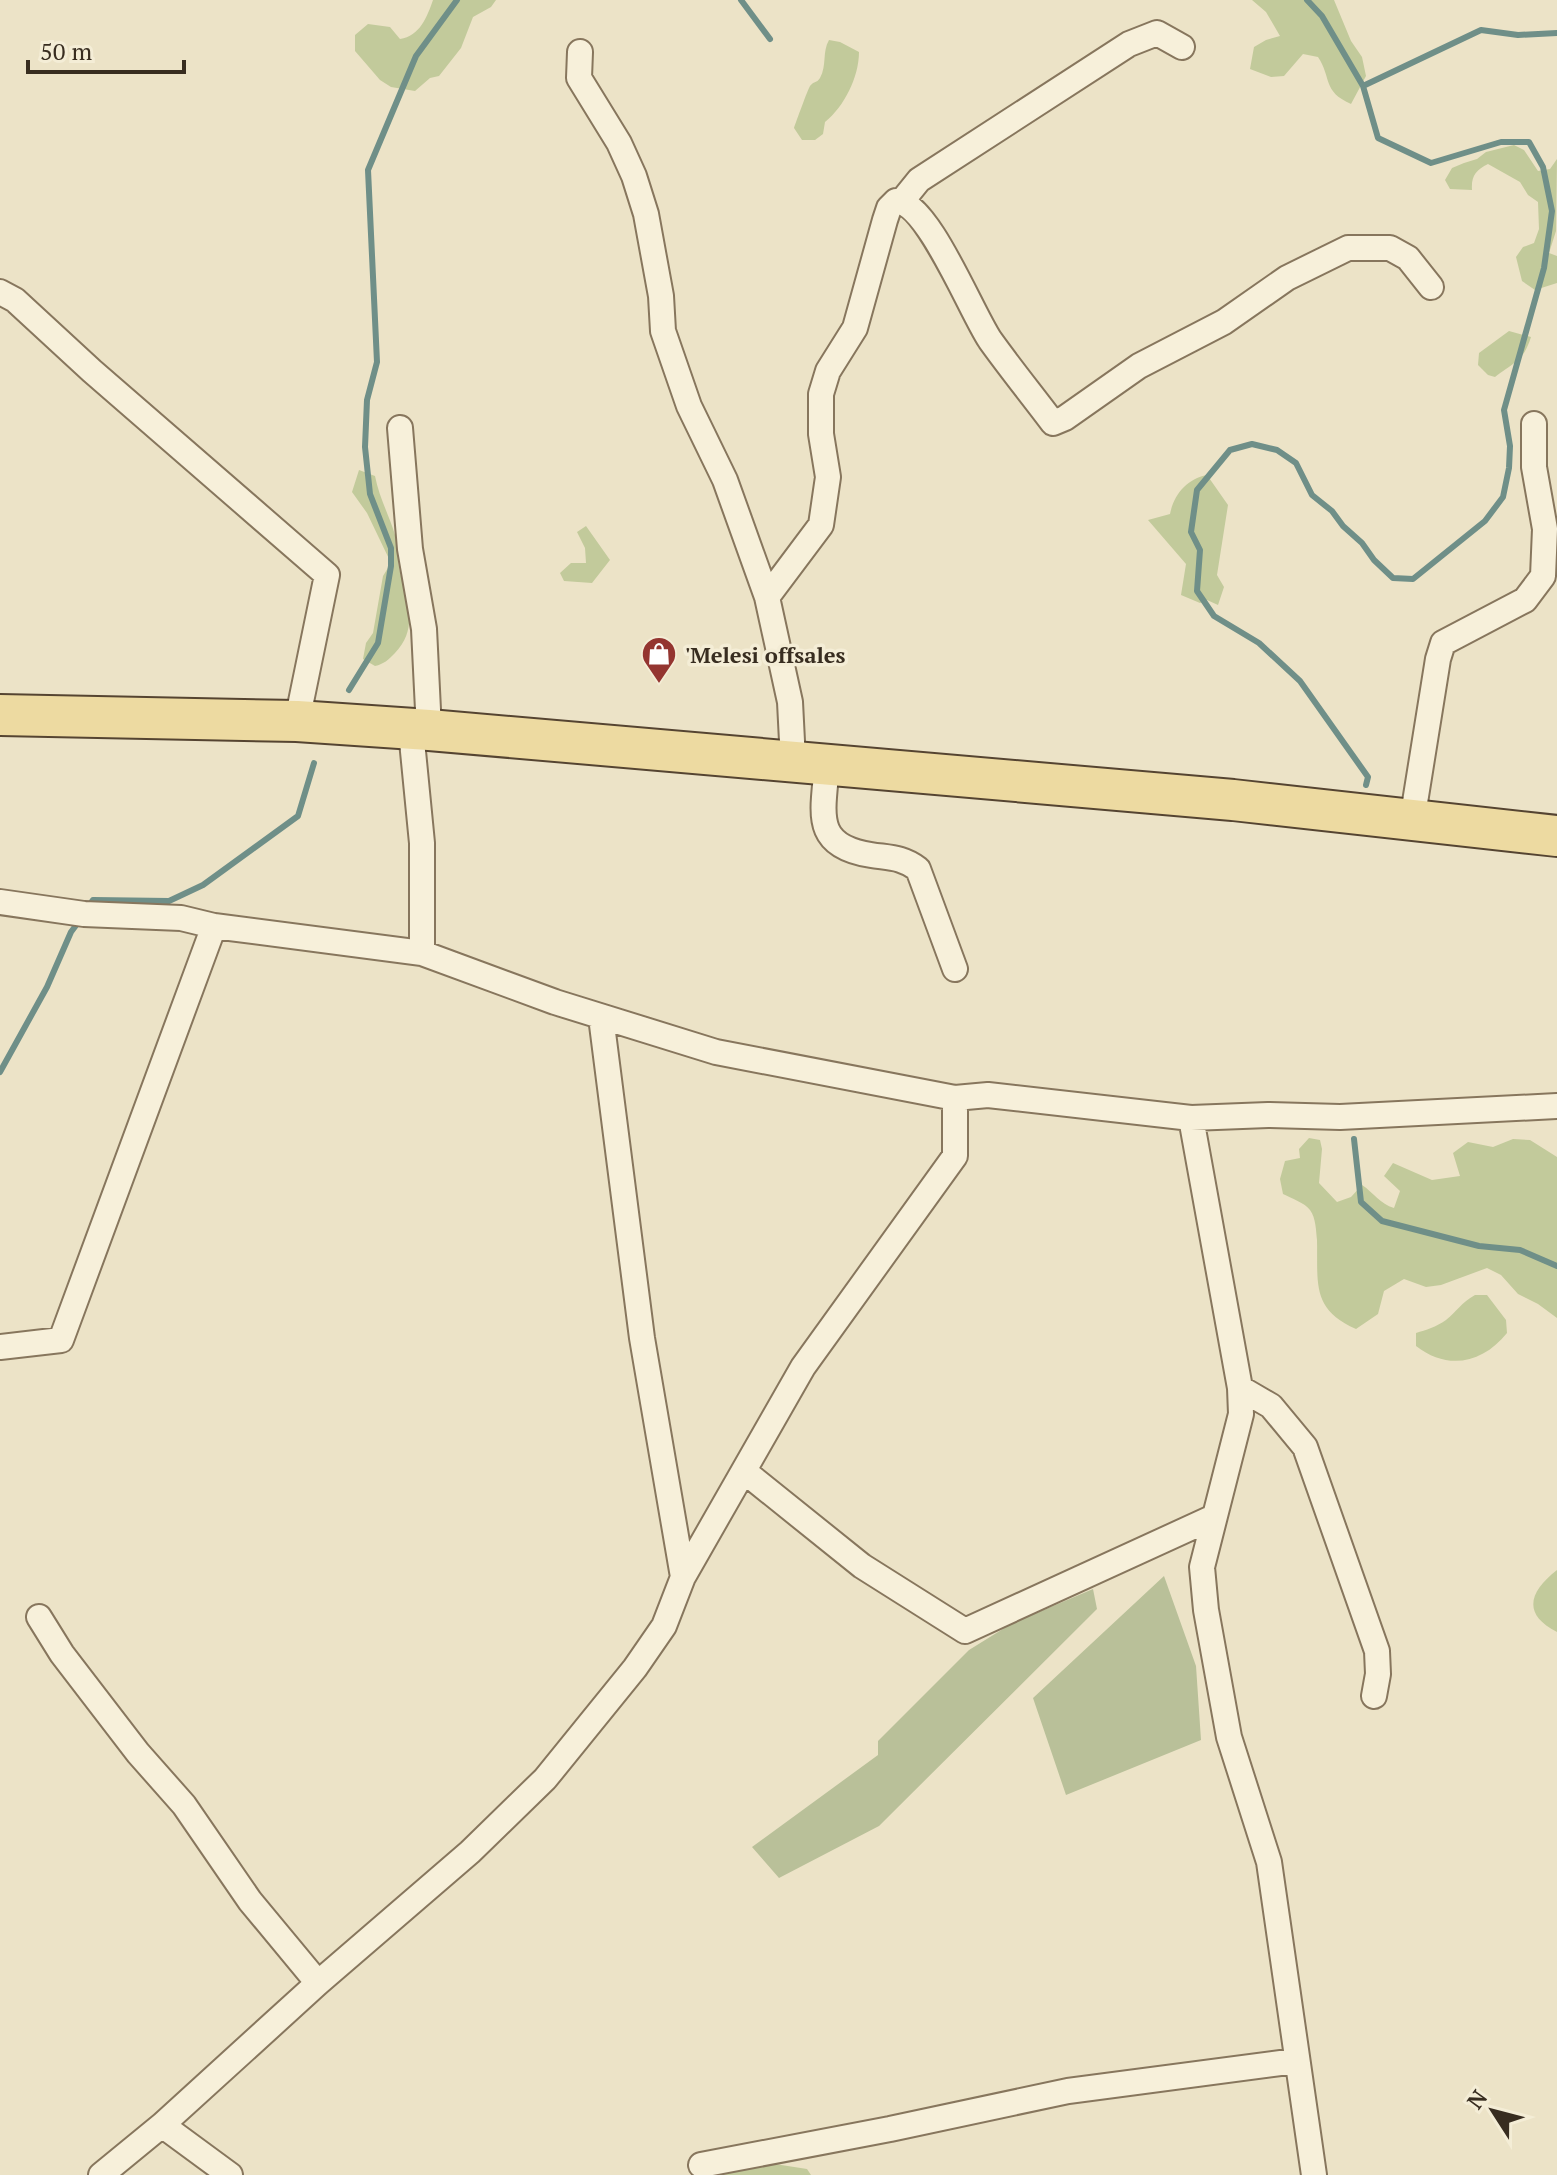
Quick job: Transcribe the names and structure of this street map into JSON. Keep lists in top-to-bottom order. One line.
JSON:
{"places":{"shop":["'Melesi offsales"]},"scale_bar":"50 m","north":"top left"}
